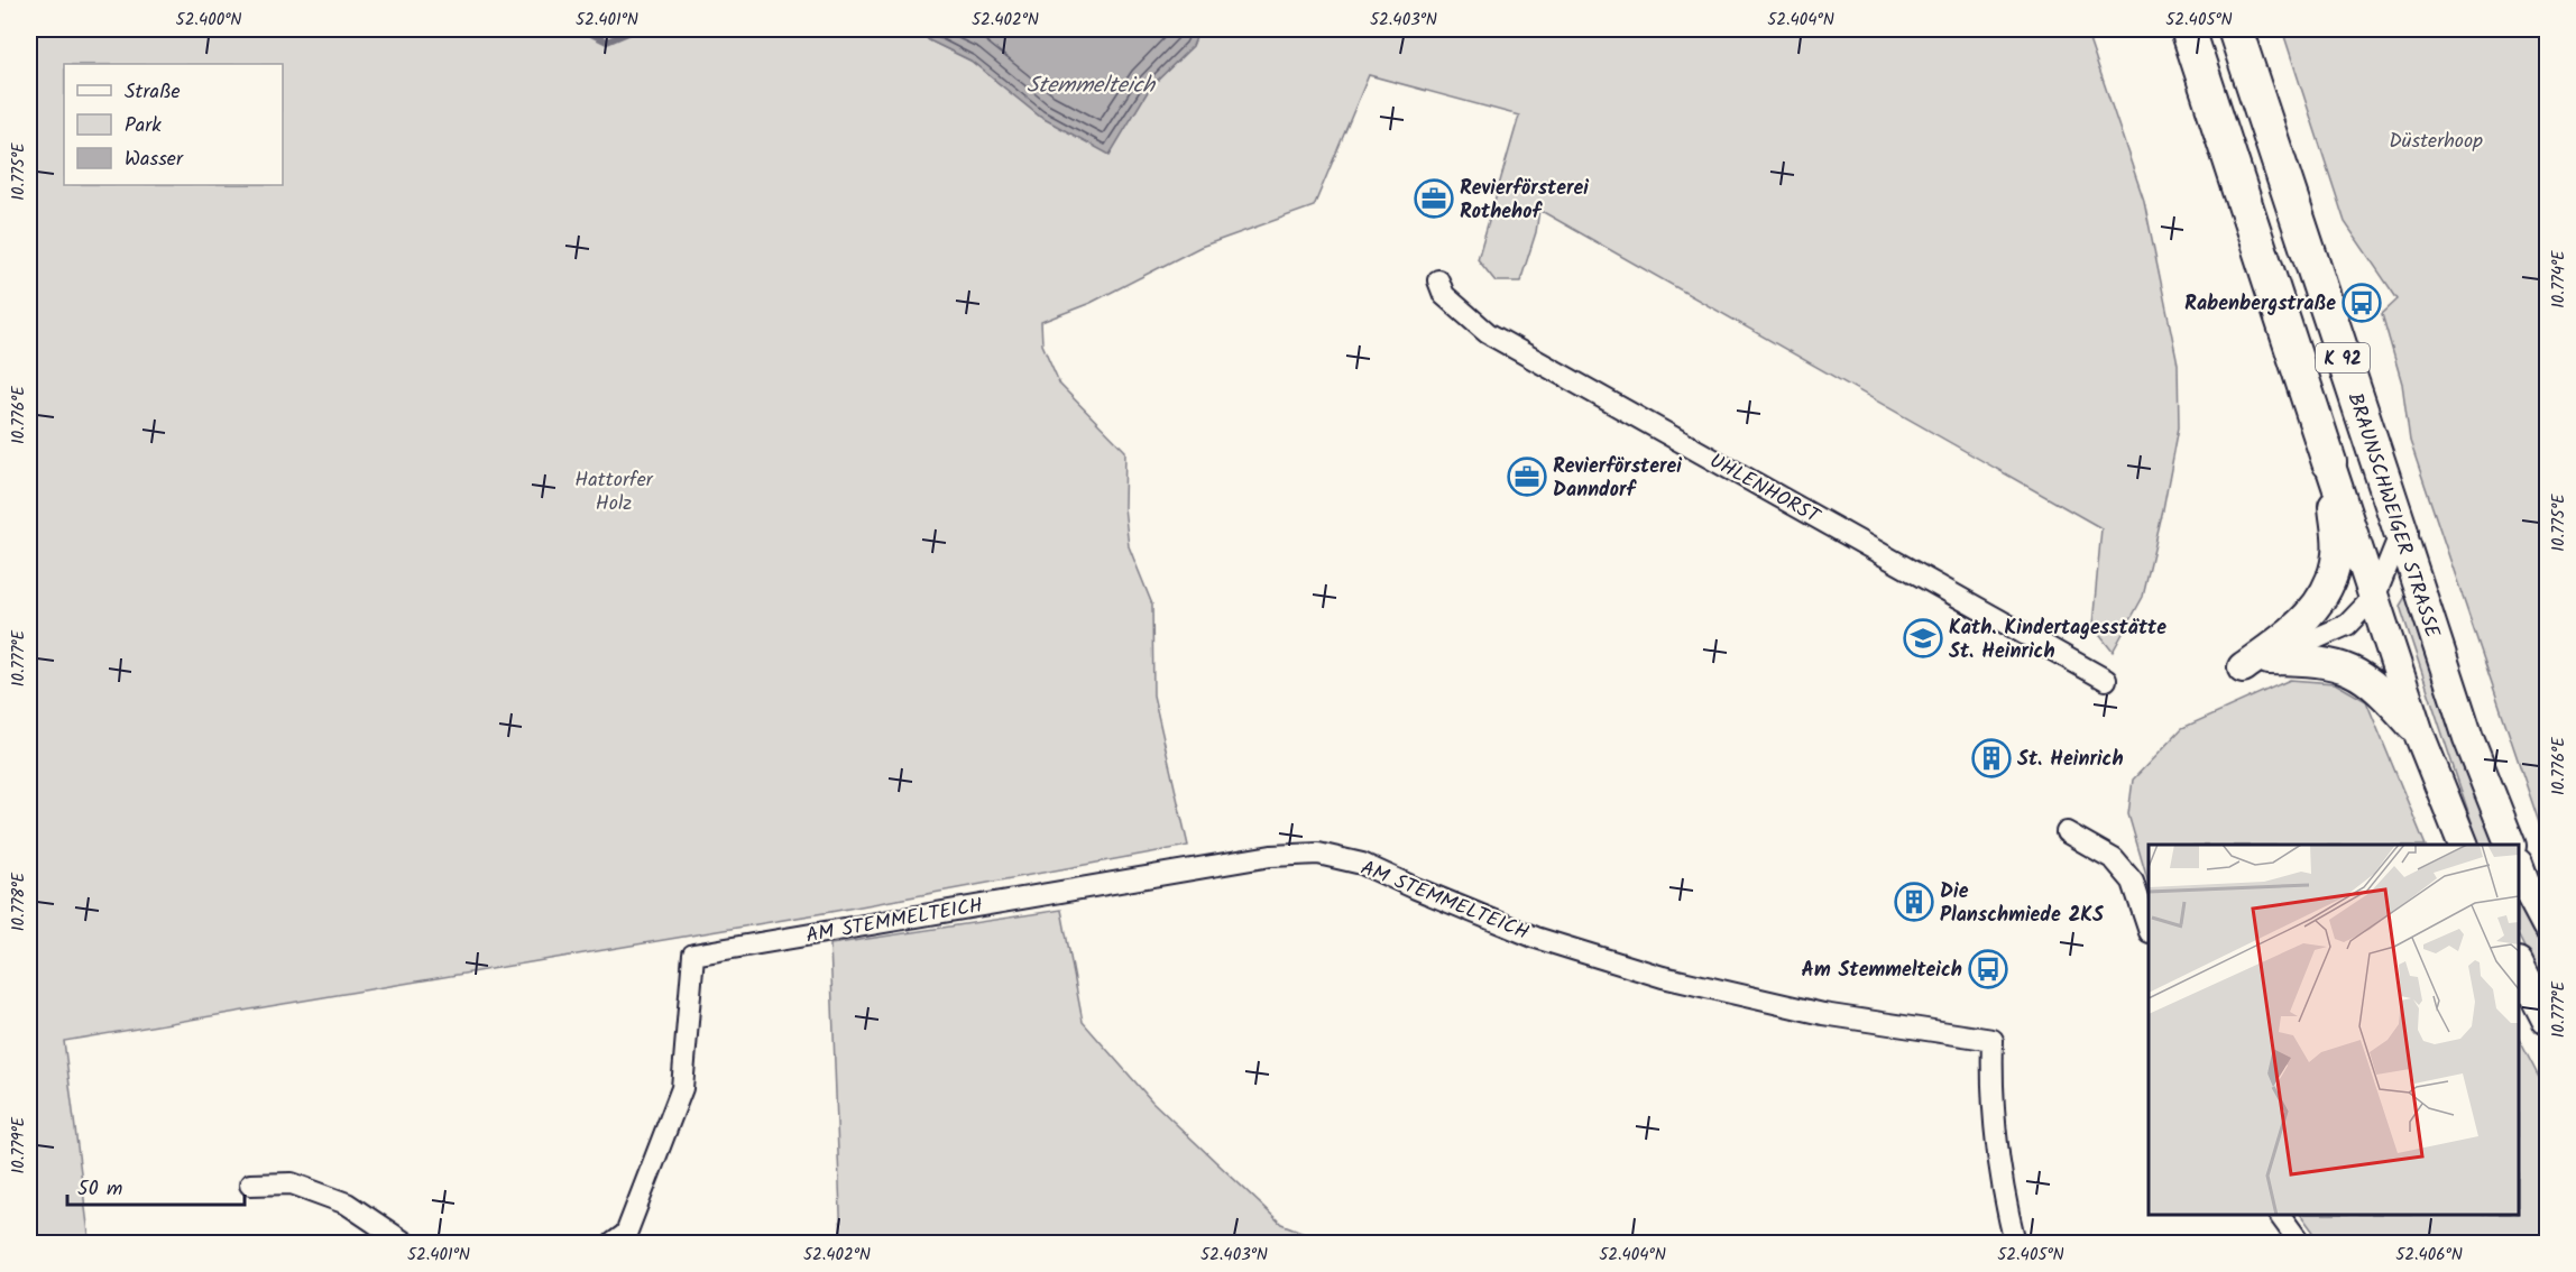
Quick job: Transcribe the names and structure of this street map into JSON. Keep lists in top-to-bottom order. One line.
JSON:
{"streets":{"highway":["K 92","BRAUNSCHWEIGER STRASSE"],"street":["UHLENHORST","AM STEMMELTEICH"]},"water":["Stemmelteich"],"parks":["Düsterhoop","Hattorfer Holz"],"places":{"office":["Revierförsterei Rothehof","Revierförsterei Danndorf"],"bus stop":["Rabenbergstraße","Am Stemmelteich"],"school or university":["Kath. Kindertagesstätte St. Heinrich"],"building":["St. Heinrich","Die Planschmiede 2KS"]},"legend":["Straße","Park","Wasser"],"scale_bar":"50 m","coordinates":["52.400°N","52.401°N","52.402°N","52.403°N","52.404°N","52.405°N","10.775°E","10.774°E","10.776°E","10.777°E","10.778°E","10.779°E","52.406°N"]}
